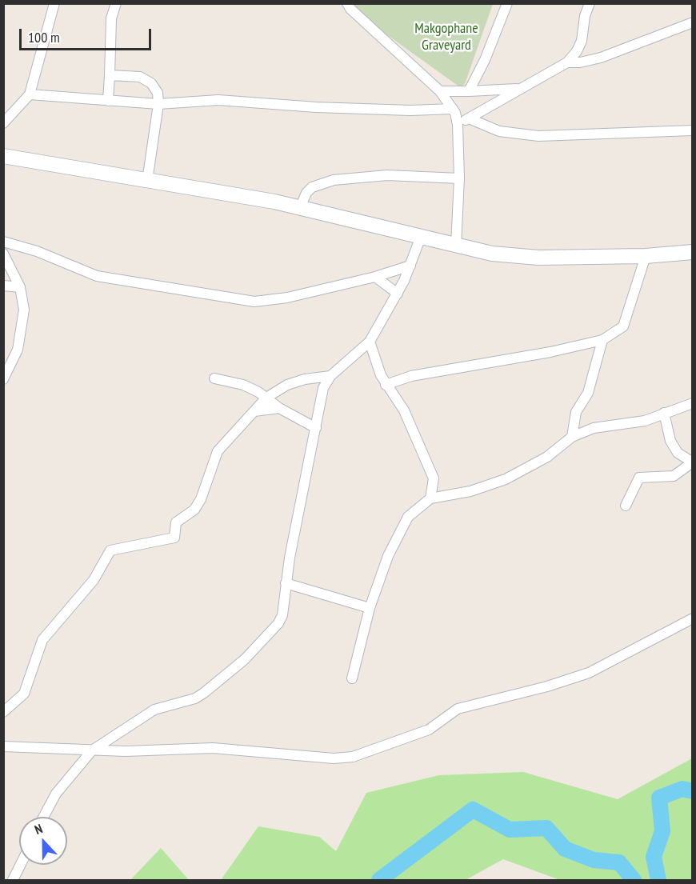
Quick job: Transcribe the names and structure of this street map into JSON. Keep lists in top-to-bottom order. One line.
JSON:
{"parks":["Makgophane Graveyard"],"scale_bar":"100 m","north":"top"}
